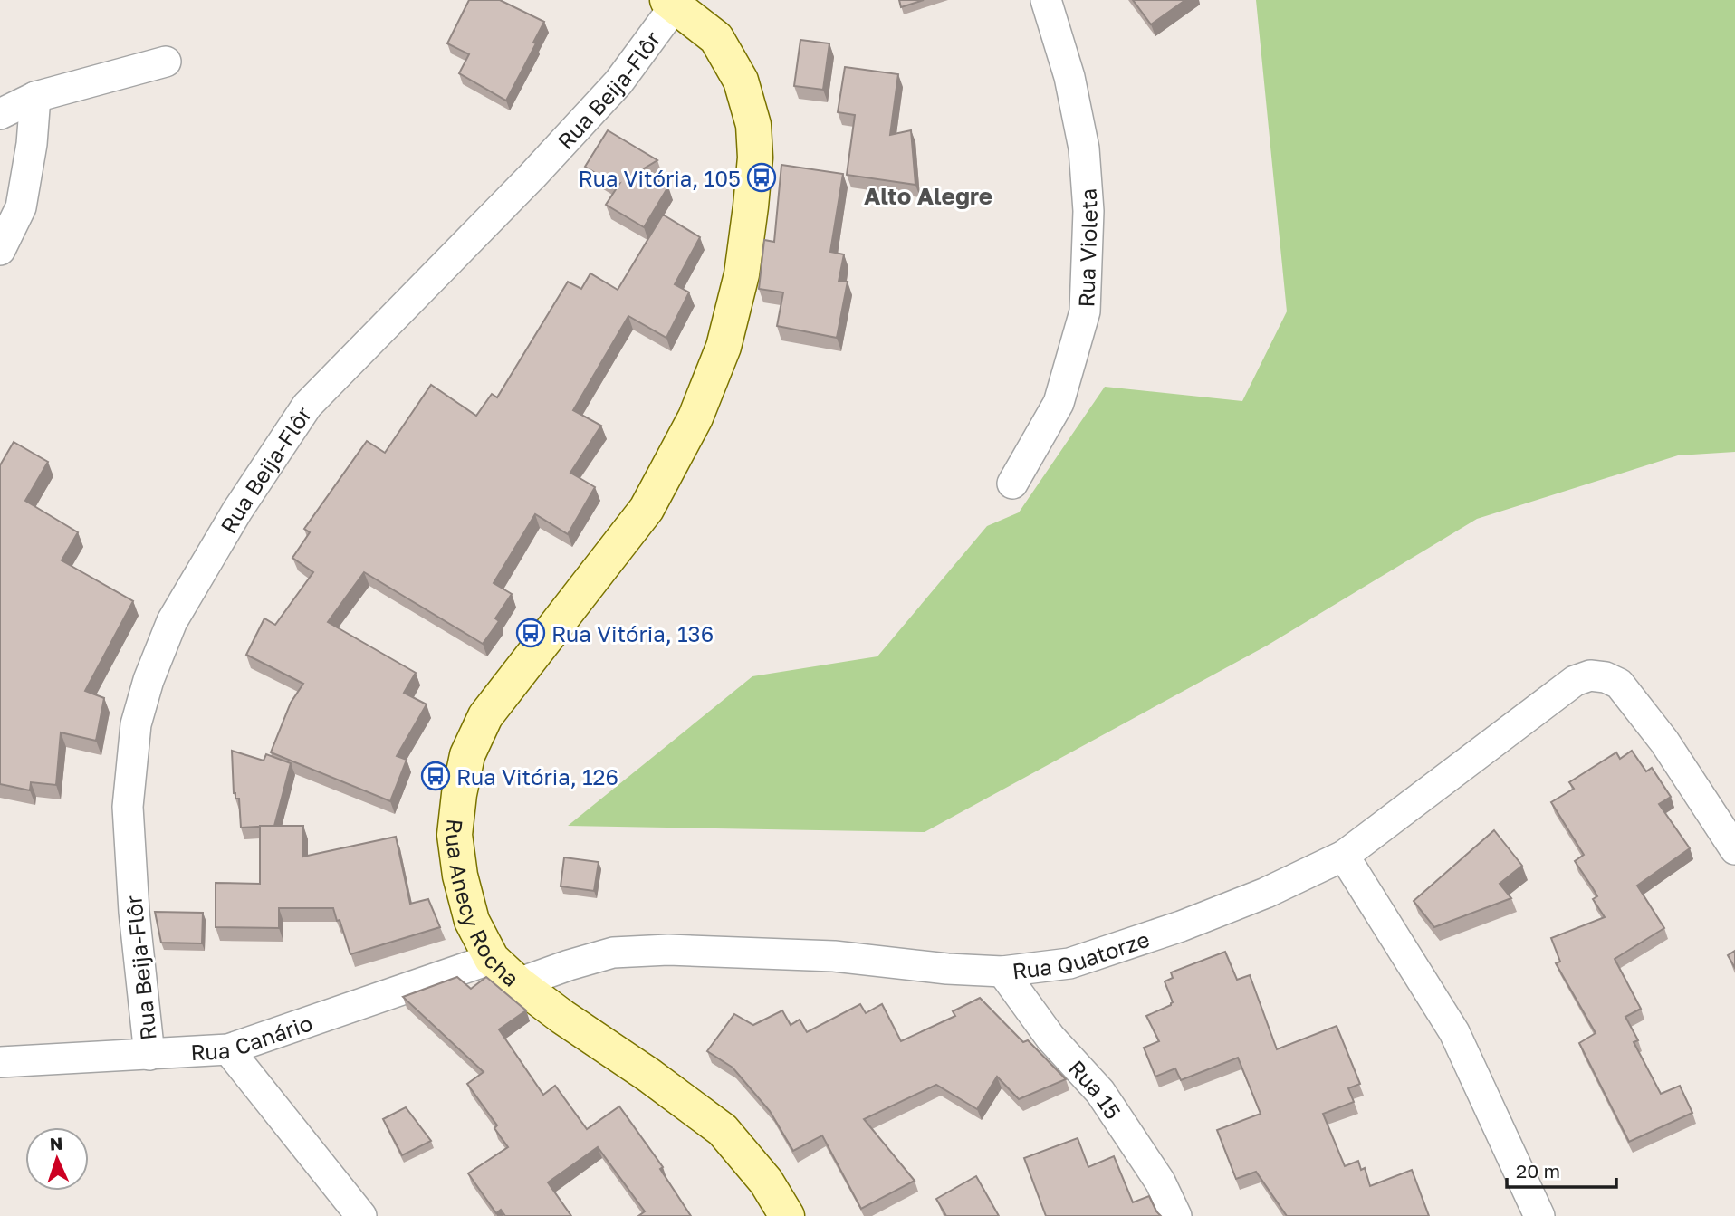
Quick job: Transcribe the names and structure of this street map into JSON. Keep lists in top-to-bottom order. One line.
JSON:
{"streets":{"street":["Rua Beija-Flôr","Rua Violeta","Rua Anecy Rocha","Rua Quatorze","Rua Canário","Rua 15"]},"crossings":[["Rua Beija-Flôr","Rua Anecy Rocha"],["Rua Beija-Flôr","Rua Canário"],["Rua Anecy Rocha","Rua Quatorze"],["Rua Anecy Rocha","Rua Canário"],["Rua Quatorze","Rua 15"]],"districts":["Alto Alegre"],"places":{"bus stop":["Rua Vitória, 105","Rua Vitória, 136","Rua Vitória, 126"]},"scale_bar":"20 m","north":"top"}
